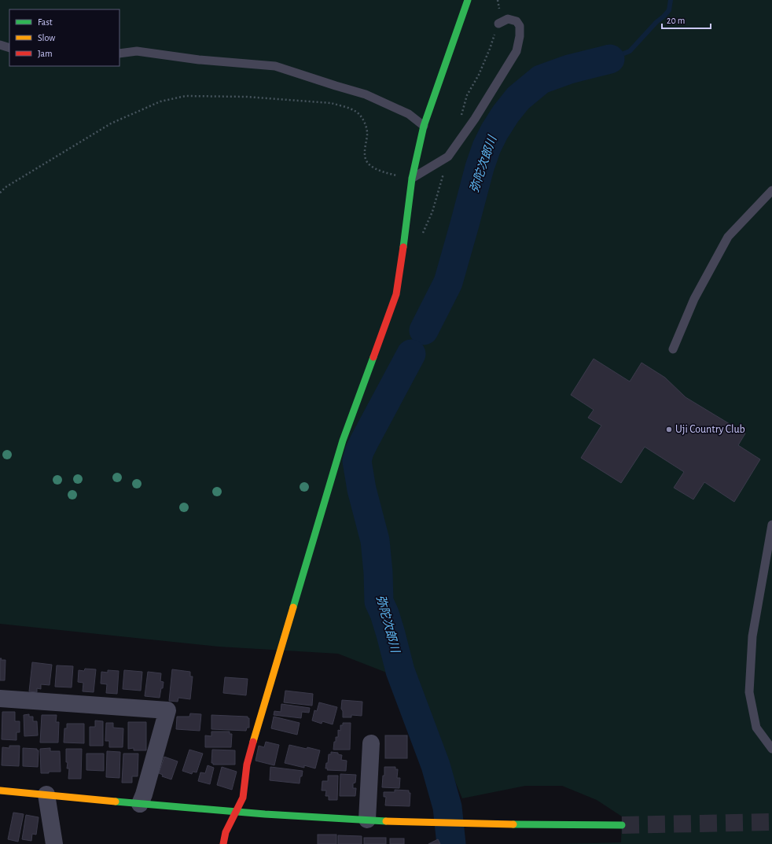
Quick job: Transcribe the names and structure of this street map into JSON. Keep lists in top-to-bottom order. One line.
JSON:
{"water":["弥陀次郎川"],"places":["Uji Country Club"],"legend":["Fast","Slow","Jam"],"scale_bar":"20 m"}
